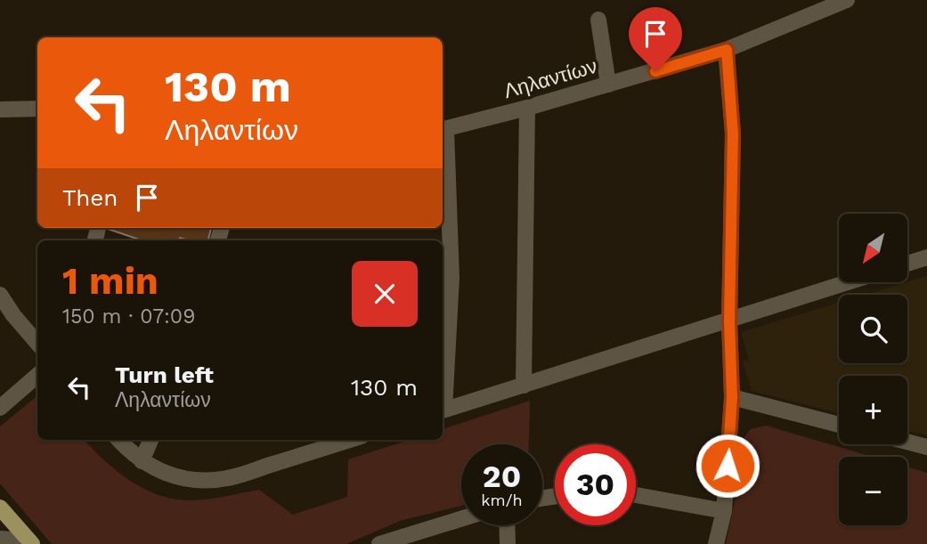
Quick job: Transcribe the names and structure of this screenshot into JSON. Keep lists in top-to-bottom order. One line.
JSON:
{"streets":{"street":["Ληλαντίων"]},"north":"bottom left","page":{"turn":["130 m","Ληλαντίων"],"then":"Then","map_buttons":["+","−"],"heading":["1 min","150 m · 07:09"],"list":[{"name":"Turn left","note":"Ληλαντίων","value":"130 m"}],"speed":"20 km/h","limit":"30"}}
